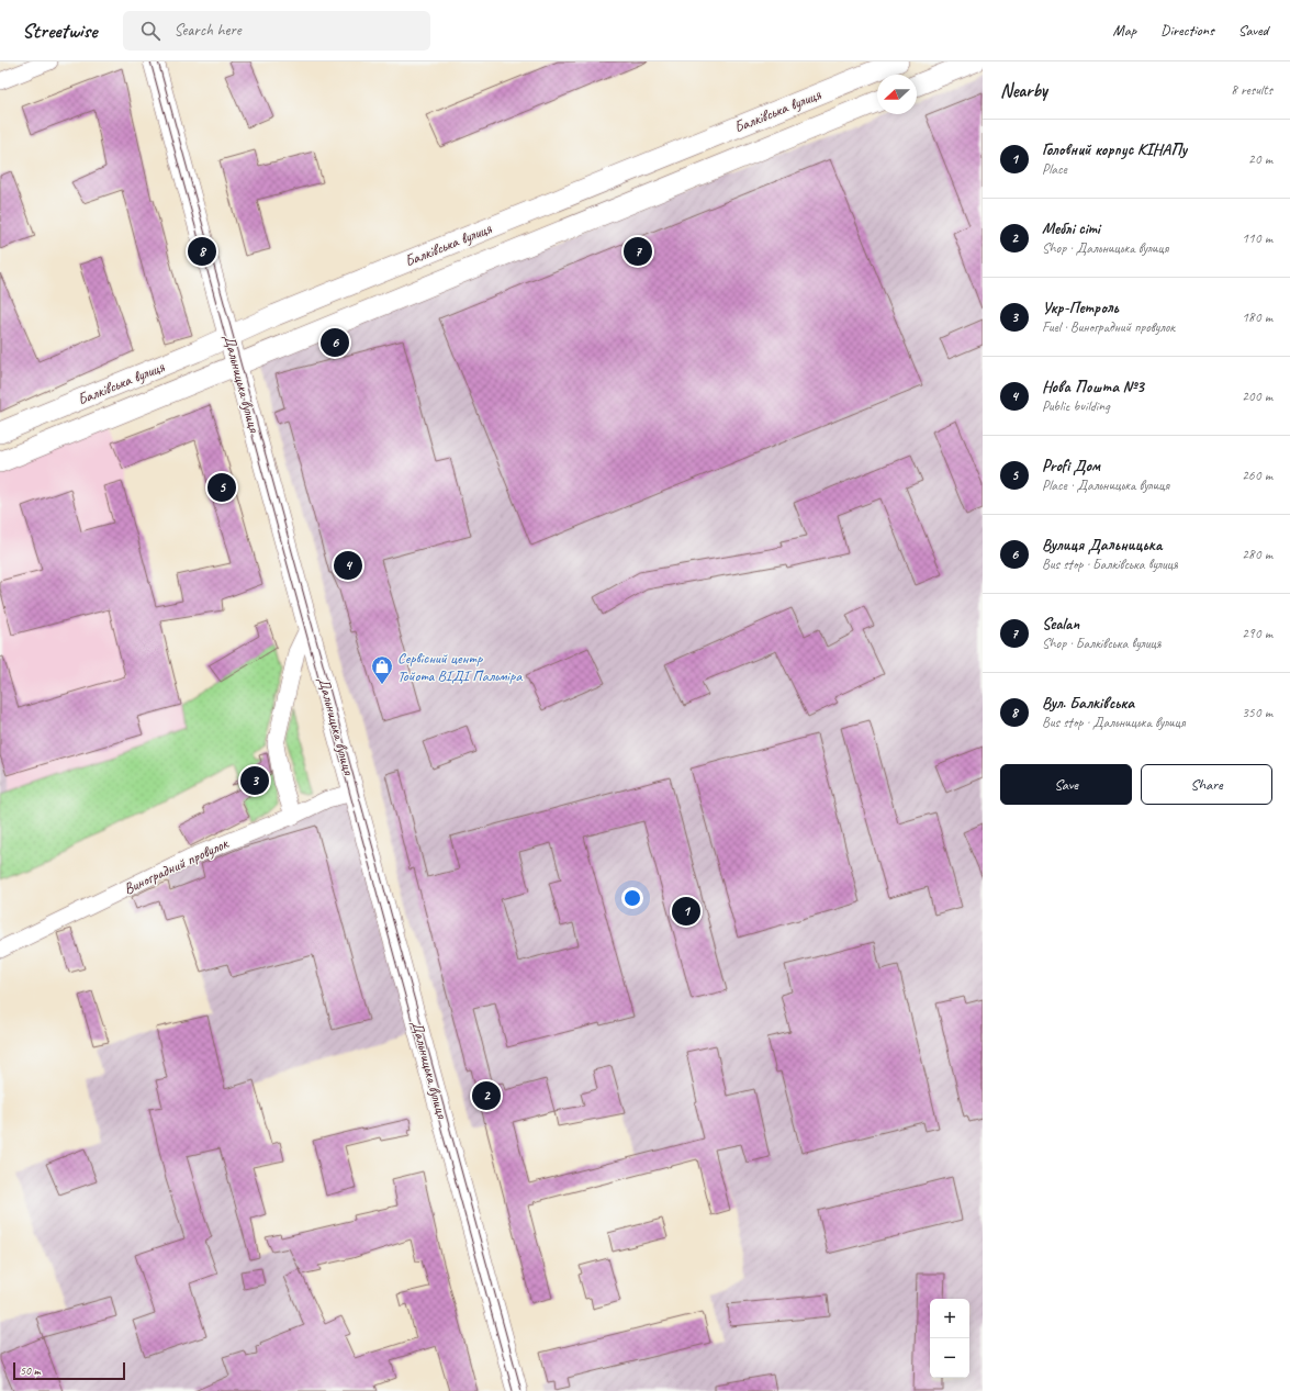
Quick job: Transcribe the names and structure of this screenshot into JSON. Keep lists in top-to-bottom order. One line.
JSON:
{"streets":{"main road":["Балківська вулиця","Дальницька вулиця"],"street":["Виноградний провулок"]},"crossings":[["Балківська вулиця","Дальницька вулиця"],["Дальницька вулиця","Виноградний провулок"]],"places":{"shop":["Сервісний центр Тойота ВІДІ Пальміра"]},"scale_bar":"50 m","north":"left","page":{"header":"Streetwise","search":"Search here","nav":["Map","Directions","Saved"],"heading":["Nearby","8 results"],"list":[{"mark":"1","name":"Головний корпус КІНАПу","note":"Place","value":"20 m"},{"mark":"2","name":"Меблі сіті","note":"Shop · Дальницька вулиця","value":"110 m"},{"mark":"3","name":"Укр-Петроль","note":"Fuel · Виноградний провулок","value":"180 m"},{"mark":"4","name":"Нова Пошта №3","note":"Public building","value":"200 m"},{"mark":"5","name":"Profi Дом","note":"Place · Дальницька вулиця","value":"260 m"},{"mark":"6","name":"Вулиця Дальницька","note":"Bus stop · Балківська вулиця","value":"280 m"},{"mark":"7","name":"Sealan","note":"Shop · Балківська вулиця","value":"290 m"},{"mark":"8","name":"Вул. Балківська","note":"Bus stop · Дальницька вулиця","value":"350 m"}],"pins":["7","8","6","5","4","3","1","2"],"buttons":["Save","Share"],"map_buttons":["+","−"],"scale":"50 m"}}
